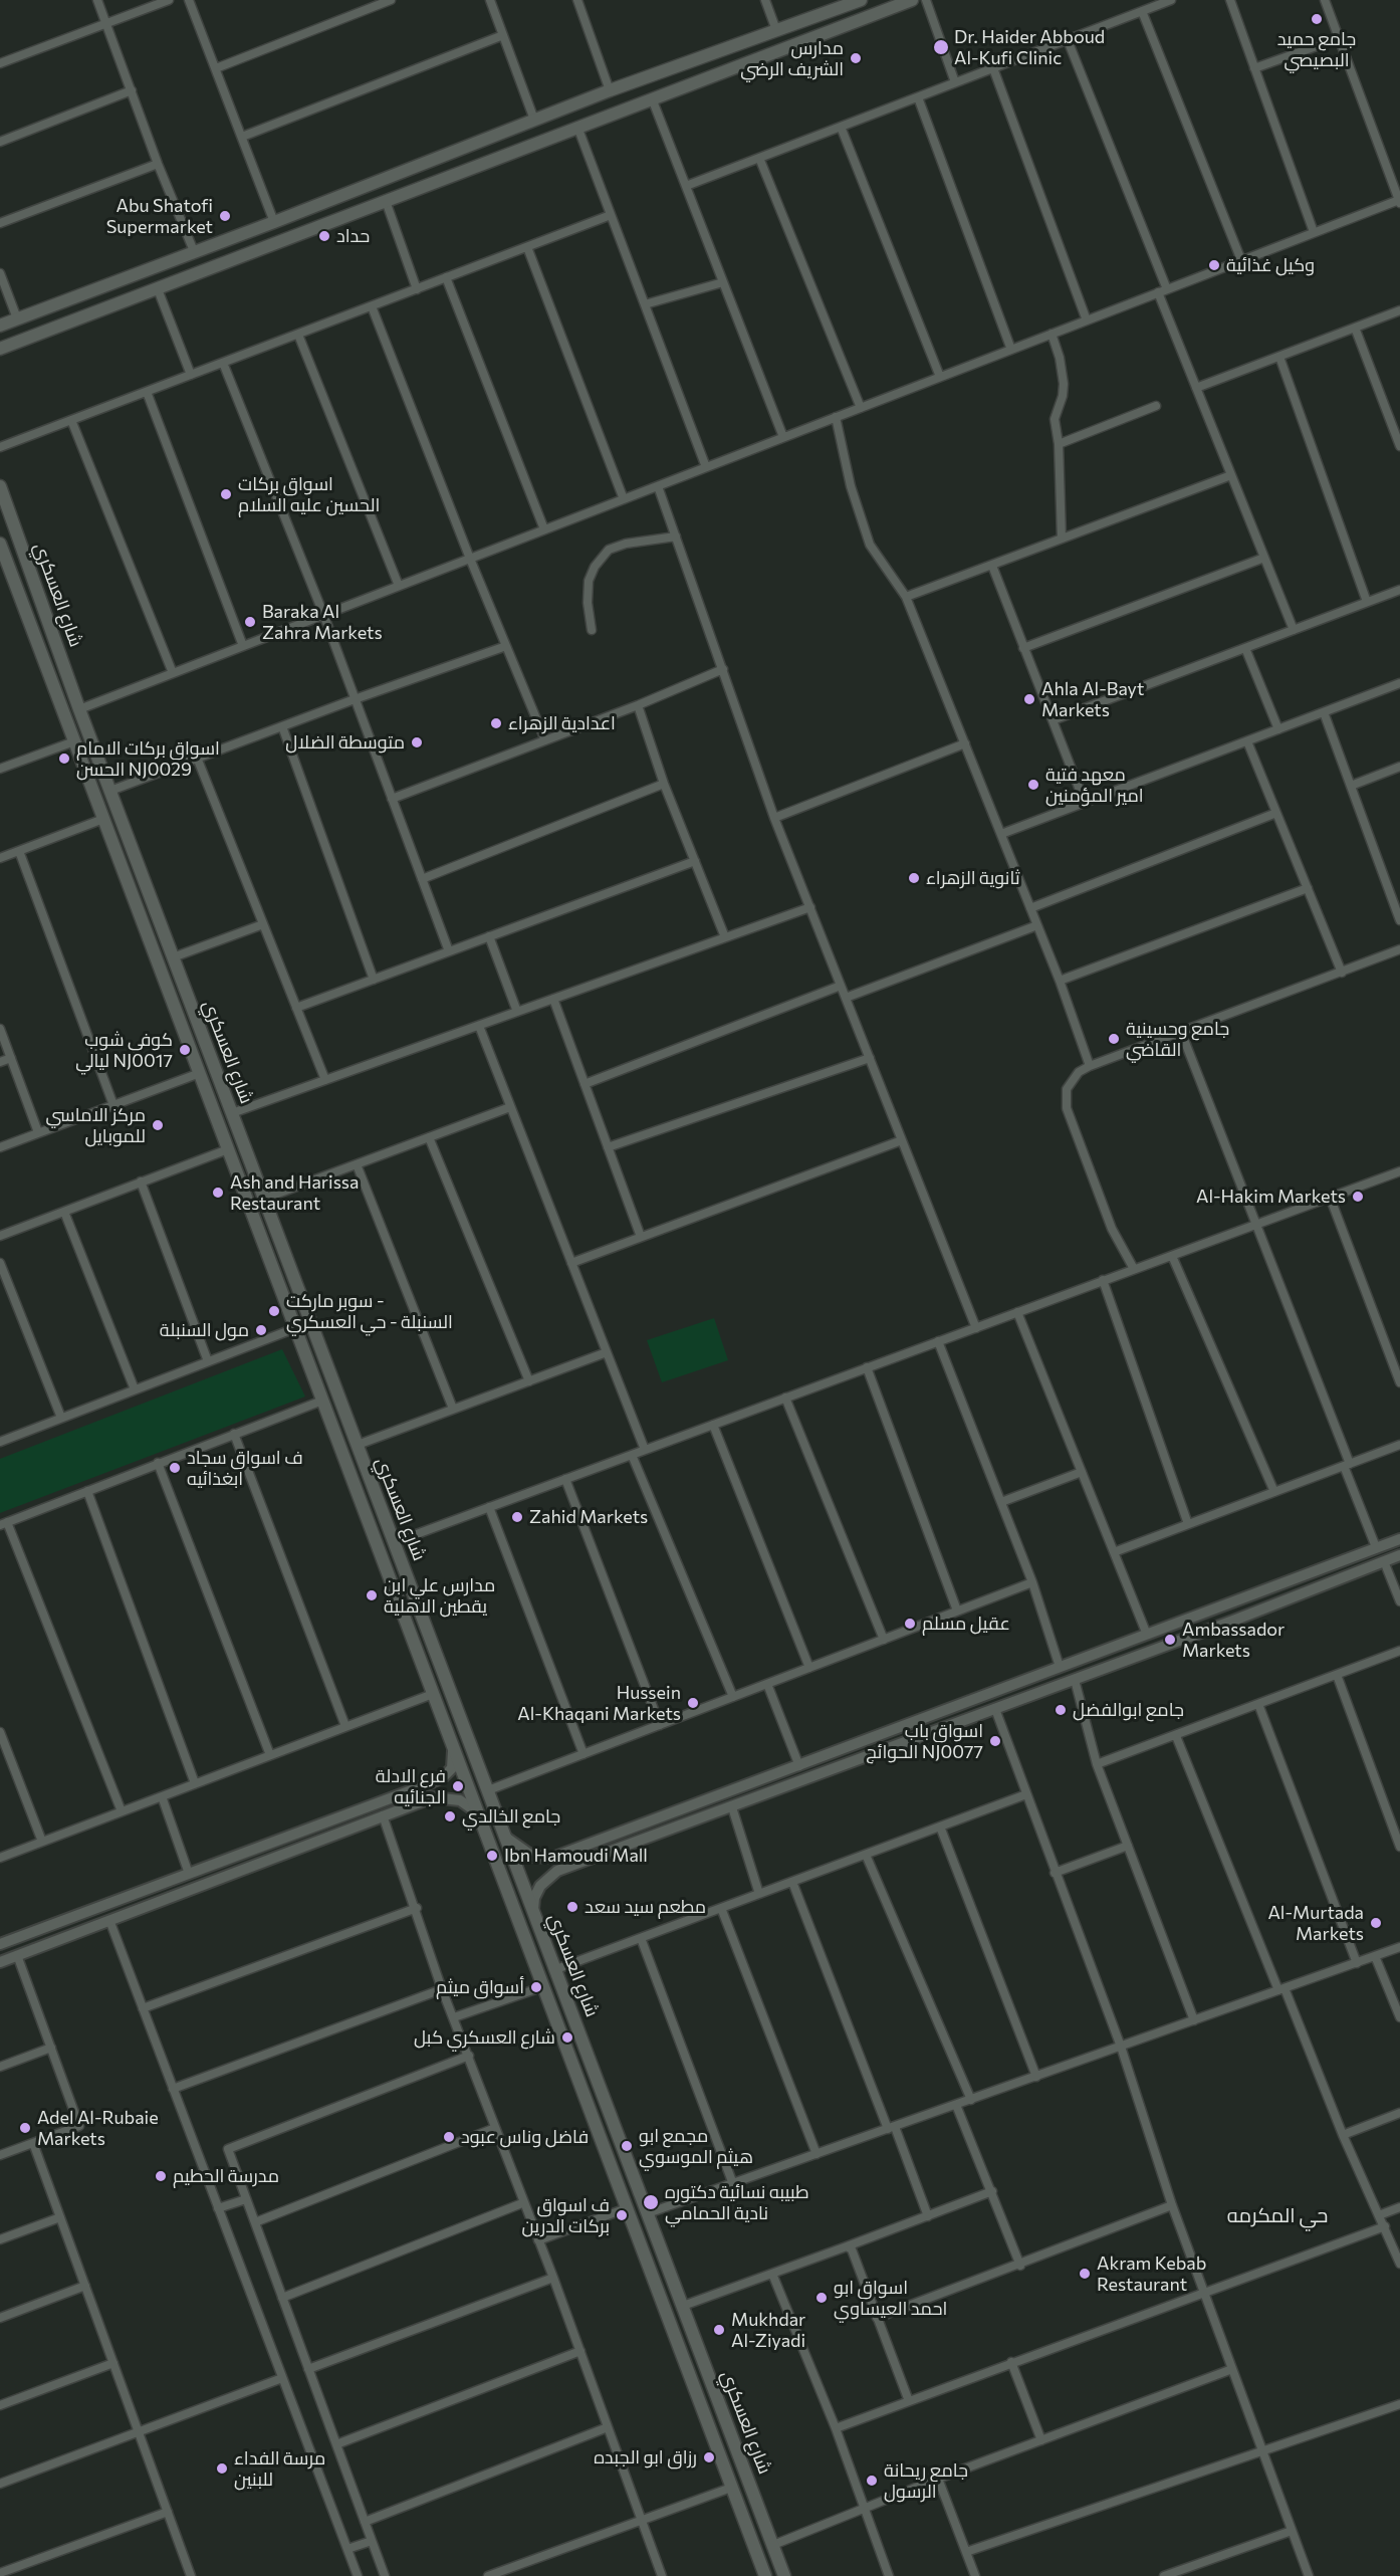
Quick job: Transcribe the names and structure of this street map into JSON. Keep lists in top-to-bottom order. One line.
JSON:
{"streets":{"main road":["شارع العسكري"]},"districts":["حي المكرمه"],"places":["جامع حميد البصيصي","Dr. Haider Abboud Al-Kufi Clinic","مدارس الشريف الرضي","Abu Shatofi Supermarket","حداد","وكيل غذائية","اسواق بركات الحسين عليه السلام","Baraka Al Zahra Markets","Ahla Al-Bayt Markets","اعدادية الزهراء","متوسطة الضلال","اسواق بركات الامام الحسن NJ0029","معهد فتية امير المؤمنين","ثانوية الزهراء","جامع وحسينية القاضي","كوفي شوب ليالي NJ0017","مركز الاماسي للموبايل","Ash and Harissa Restaurant","Al-Hakim Markets","سوبر ماركت - السنبلة - حي العسكري","مول السنبلة","ف اسواق سجاد ابغذائيه","Zahid Markets","مدارس علي ابن يقطين الاهلية","عقيل مسلم","Ambassador Markets","Hussein Al-Khaqani Markets","جامع ابوالفضل","اسواق باب الحوائج NJ0077","فرع الادلة الجنائيه","جامع الخالدي","Ibn Hamoudi Mall","مطعم سيد سعد","Al-Murtada Markets","أسواق ميثم","شارع العسكري كبل","Adel Al-Rubaie Markets","فاضل وناس عبود","مجمع ابو هيثم الموسوي","مدرسة الحطيم","طبيبه نسائية دكتوره نادية الحمامي","ف اسواق بركات الدرين","Akram Kebab Restaurant","اسواق ابو احمد العيساوي","Mukhdar Al-Ziyadi","رزاق ابو الجبده","مرسة الفداء للبنين","جامع ريحانة الرسول"]}
